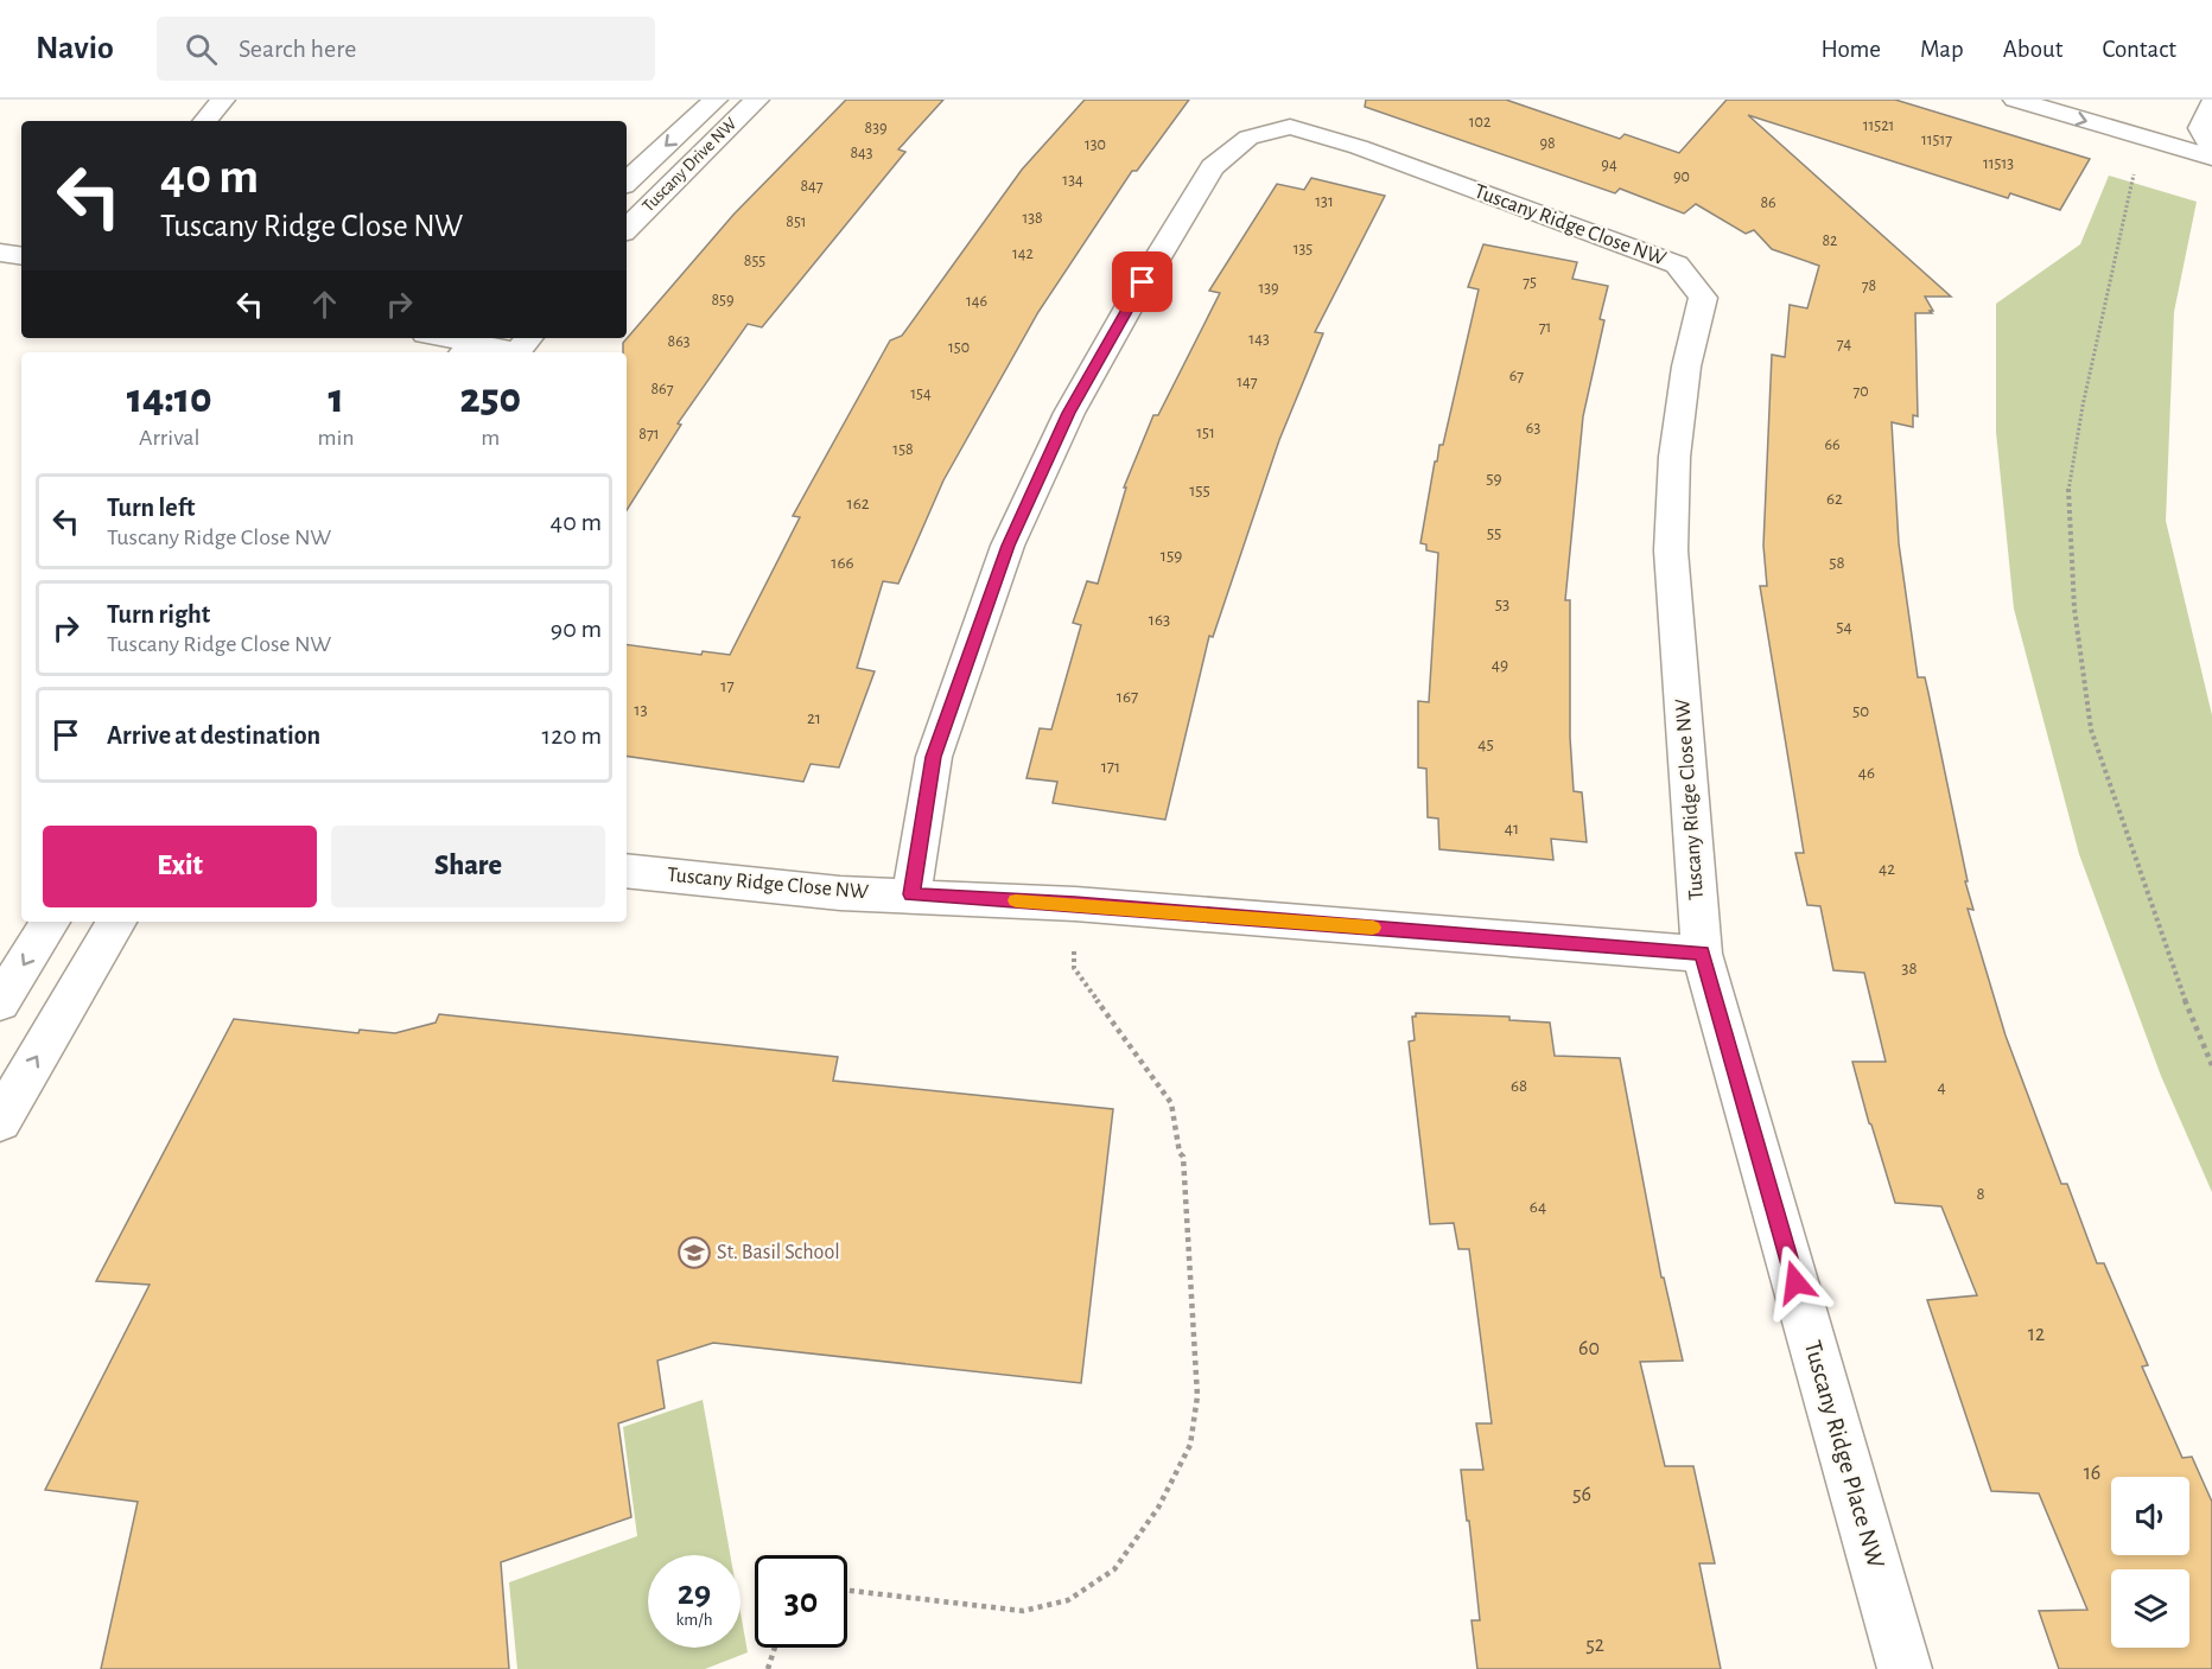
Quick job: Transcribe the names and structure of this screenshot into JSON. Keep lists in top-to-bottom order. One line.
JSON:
{"streets":{"street":["Tuscany Drive NW","Tuscany Ridge Close NW","Tuscany Ridge Place NW"]},"crossings":[["Tuscany Ridge Close NW","Tuscany Ridge Place NW"]],"places":{"school or university":["St. Basil School"]},"house_numbers":["102","11521","839","11517","98","130","843","11513","94","90","134","847","131","86","138","851","82","135","142","855","75","78","139","859","146","71","143","863","74","150","67","147","867","70","154","63","151","871","66","158","59","155","62","162","55","159","166","58","53","163","54","49","17","167","13","50","21","45","171","46","41","42","38","68","4","8","64","12","60","16","56","52"],"page":{"header":"Navio","search":"Search here","nav":["Home","Map","About","Contact"],"turn":["40 m","Tuscany Ridge Close NW"],"eta":["14:10","Arrival","1","min","250","m"],"list":[{"name":"Turn left","note":"Tuscany Ridge Close NW","value":"40 m"},{"name":"Turn right","note":"Tuscany Ridge Close NW","value":"90 m"},{"name":"Arrive at destination","value":"120 m"}],"buttons":["Exit","Share"],"speed":"29 km/h","limit":"30"}}
